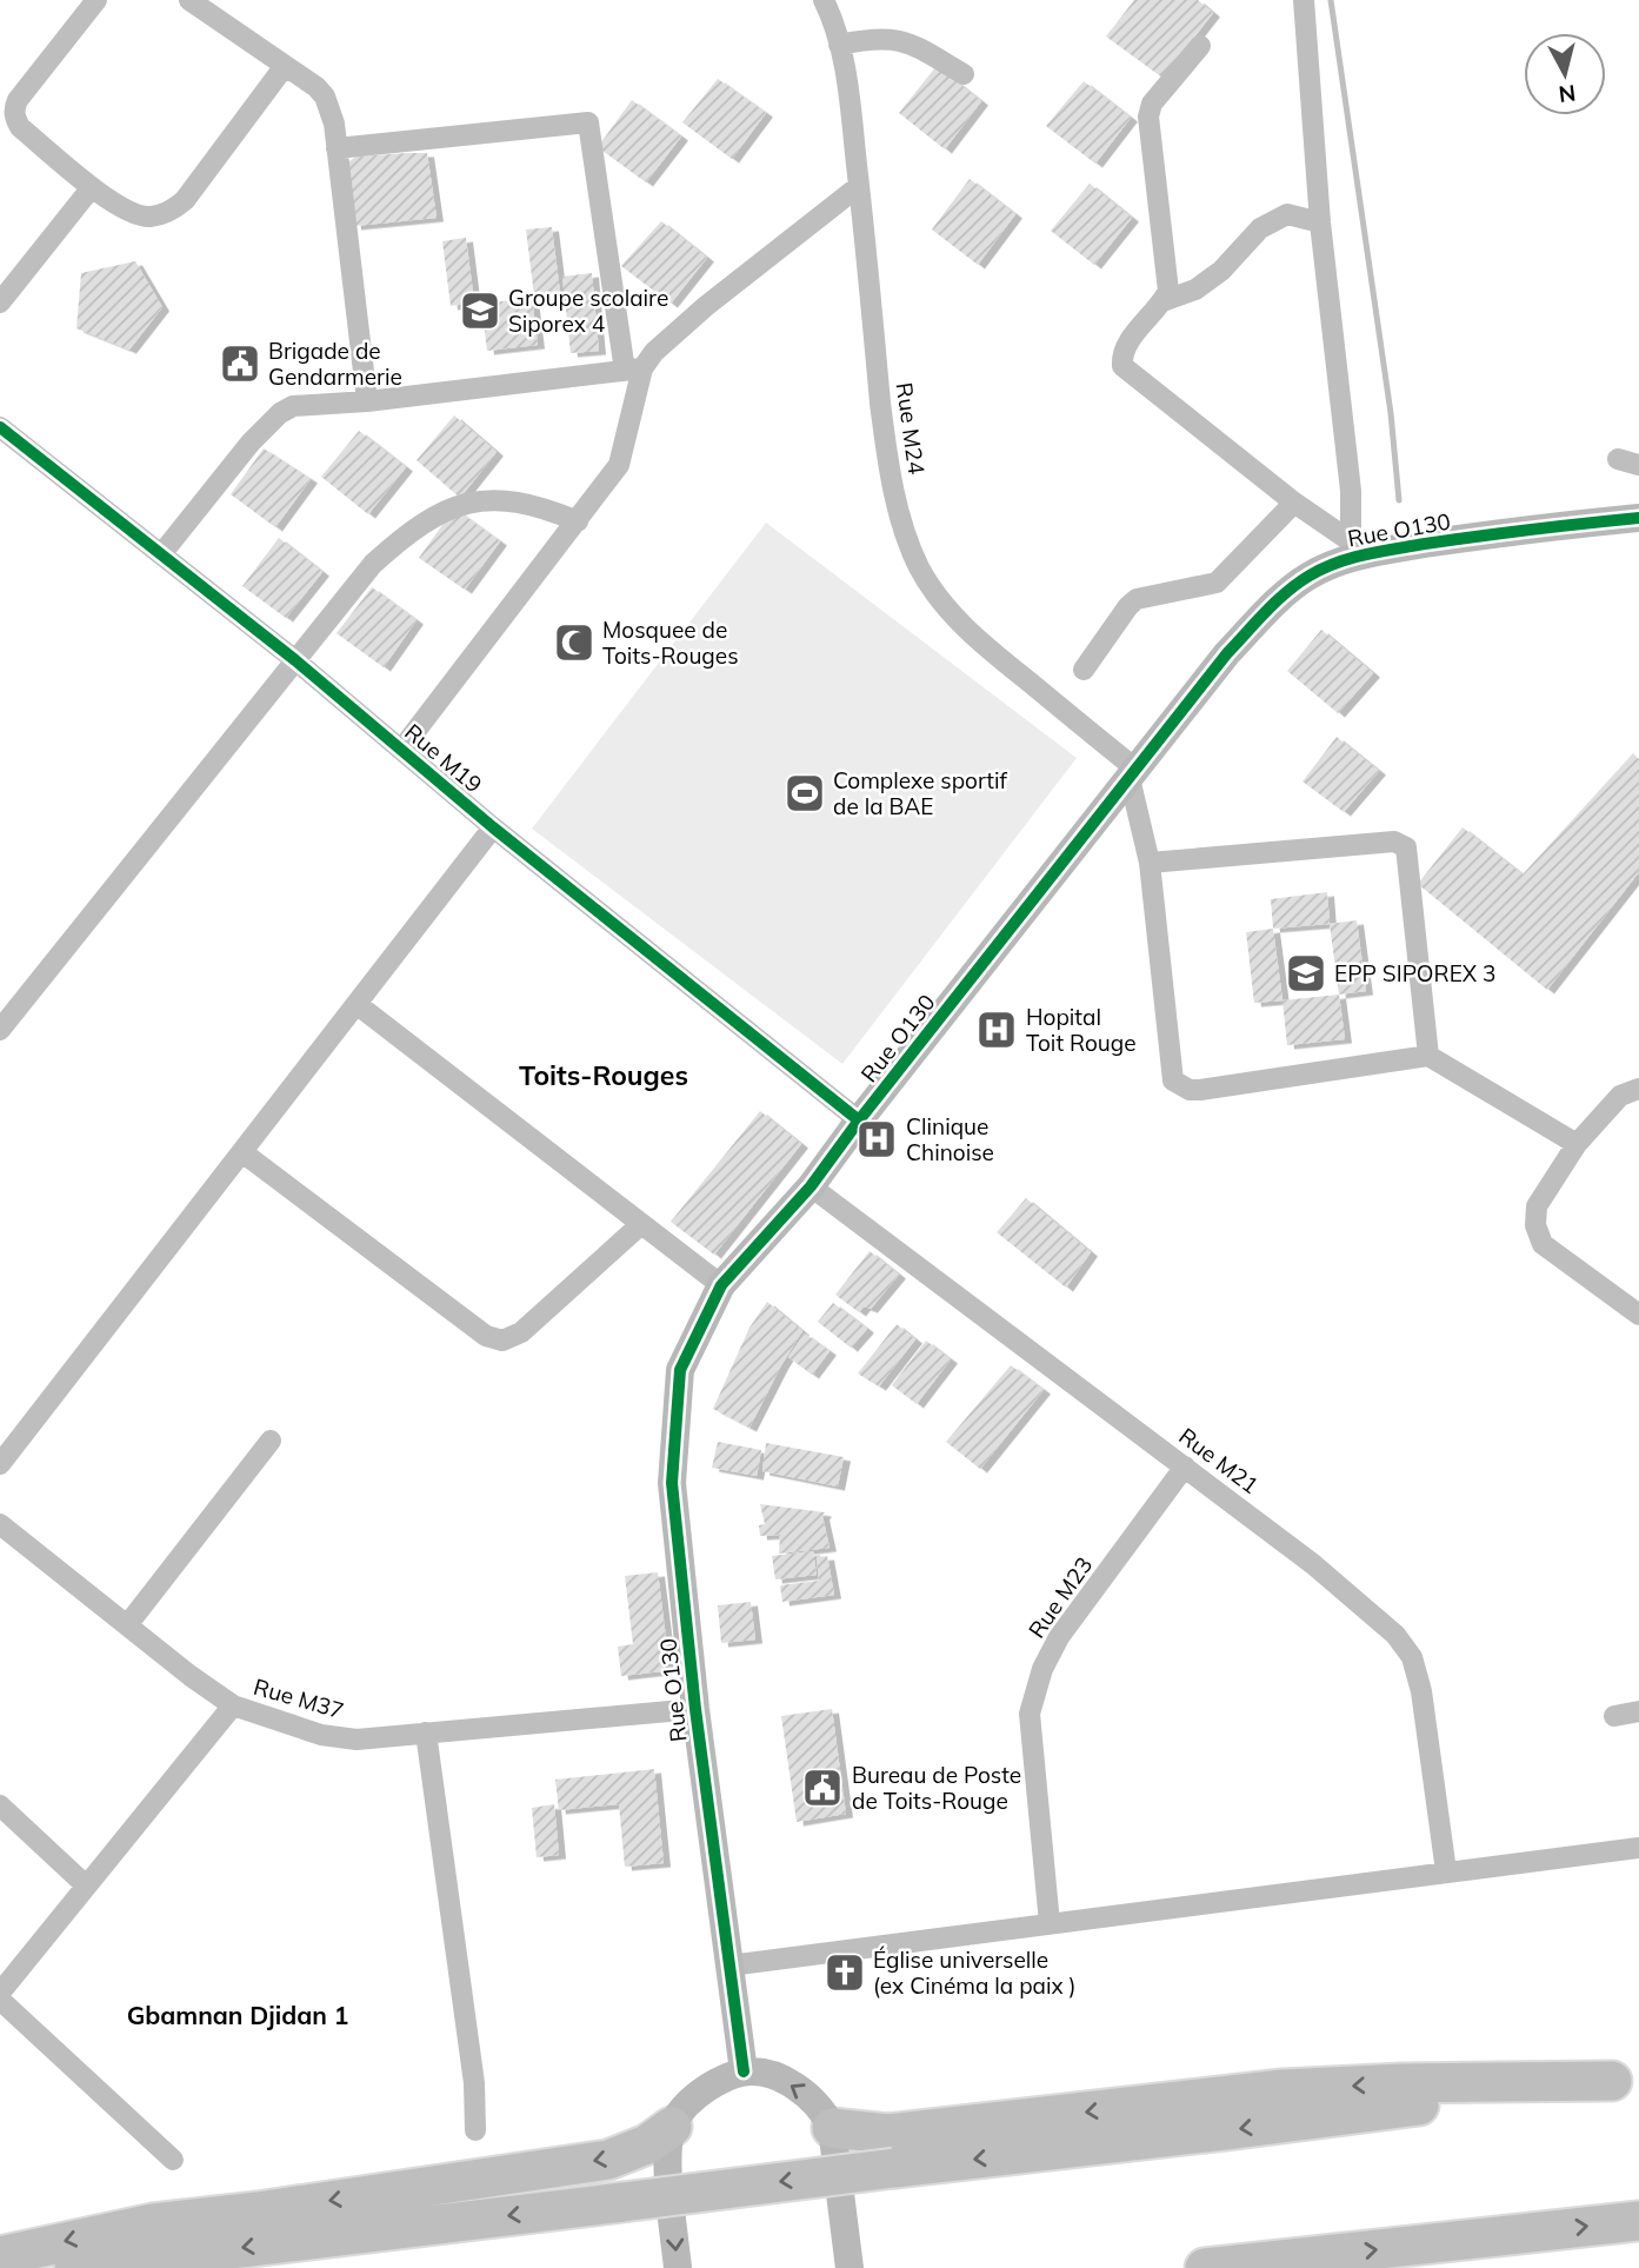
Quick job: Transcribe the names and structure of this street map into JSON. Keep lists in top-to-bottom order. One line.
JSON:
{"streets":{"street":["Rue M24","Rue O130","Rue M19","Rue M21","Rue M23","Rue M37"]},"crossings":[["Rue M24","Rue O130"],["Rue O130","Rue M19"],["Rue O130","Rue M21"],["Rue O130","Rue M37"],["Rue M21","Rue M23"]],"districts":["Toits-Rouges","Gbamnan Djidan 1"],"places":{"school or university":["Groupe scolaire Siporex 4","EPP SIPOREX 3"],"public building":["Brigade de Gendarmerie","Bureau de Poste de Toits-Rouge"],"mosque":["Mosquee de Toits-Rouges"],"sports":["Complexe sportif de la BAE"],"hospital":["Hopital Toit Rouge","Clinique Chinoise"],"church":["Église universelle (ex Cinéma la paix )"]},"north":"bottom"}
